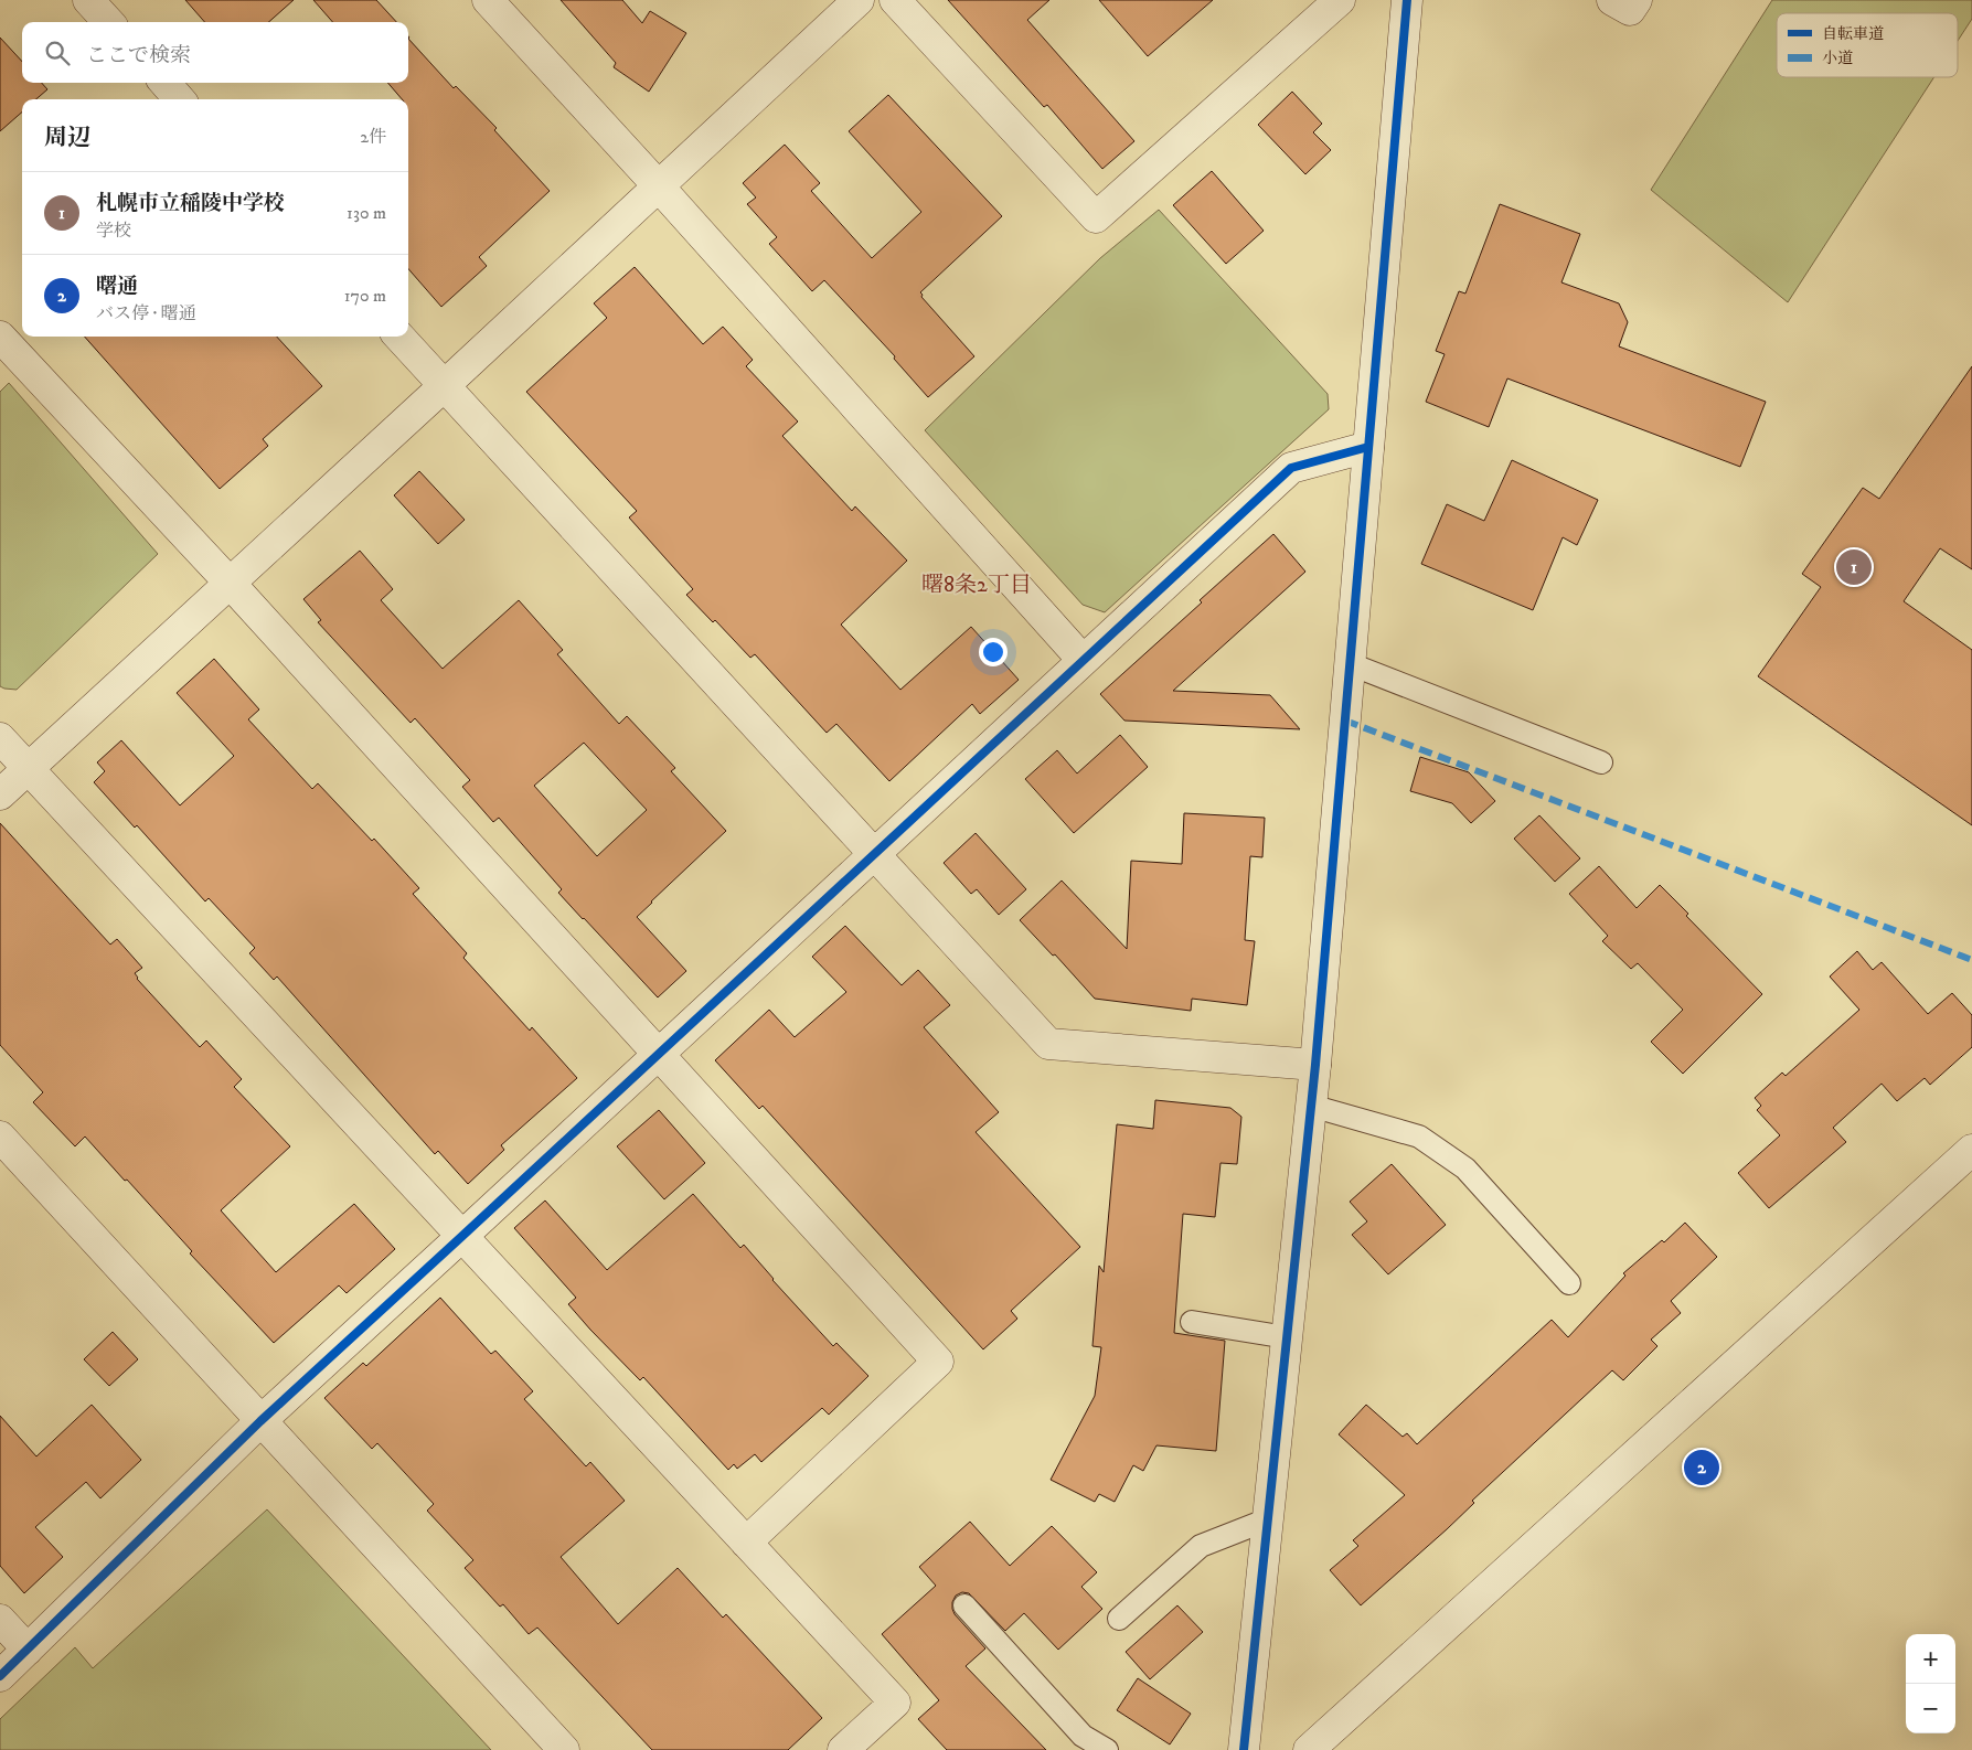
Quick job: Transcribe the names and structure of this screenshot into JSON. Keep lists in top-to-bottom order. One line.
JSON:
{"districts":["曙8条2丁目"],"legend":["自転車道","小道"],"page":{"search":"ここで検索","heading":["周辺","2件"],"list":[{"mark":"1","name":"札幌市立稲陵中学校","note":"学校","value":"130 m"},{"mark":"2","name":"曙通","note":"バス停 · 曙通","value":"170 m"}],"pins":["1","2"],"map_buttons":["+","−"]}}
